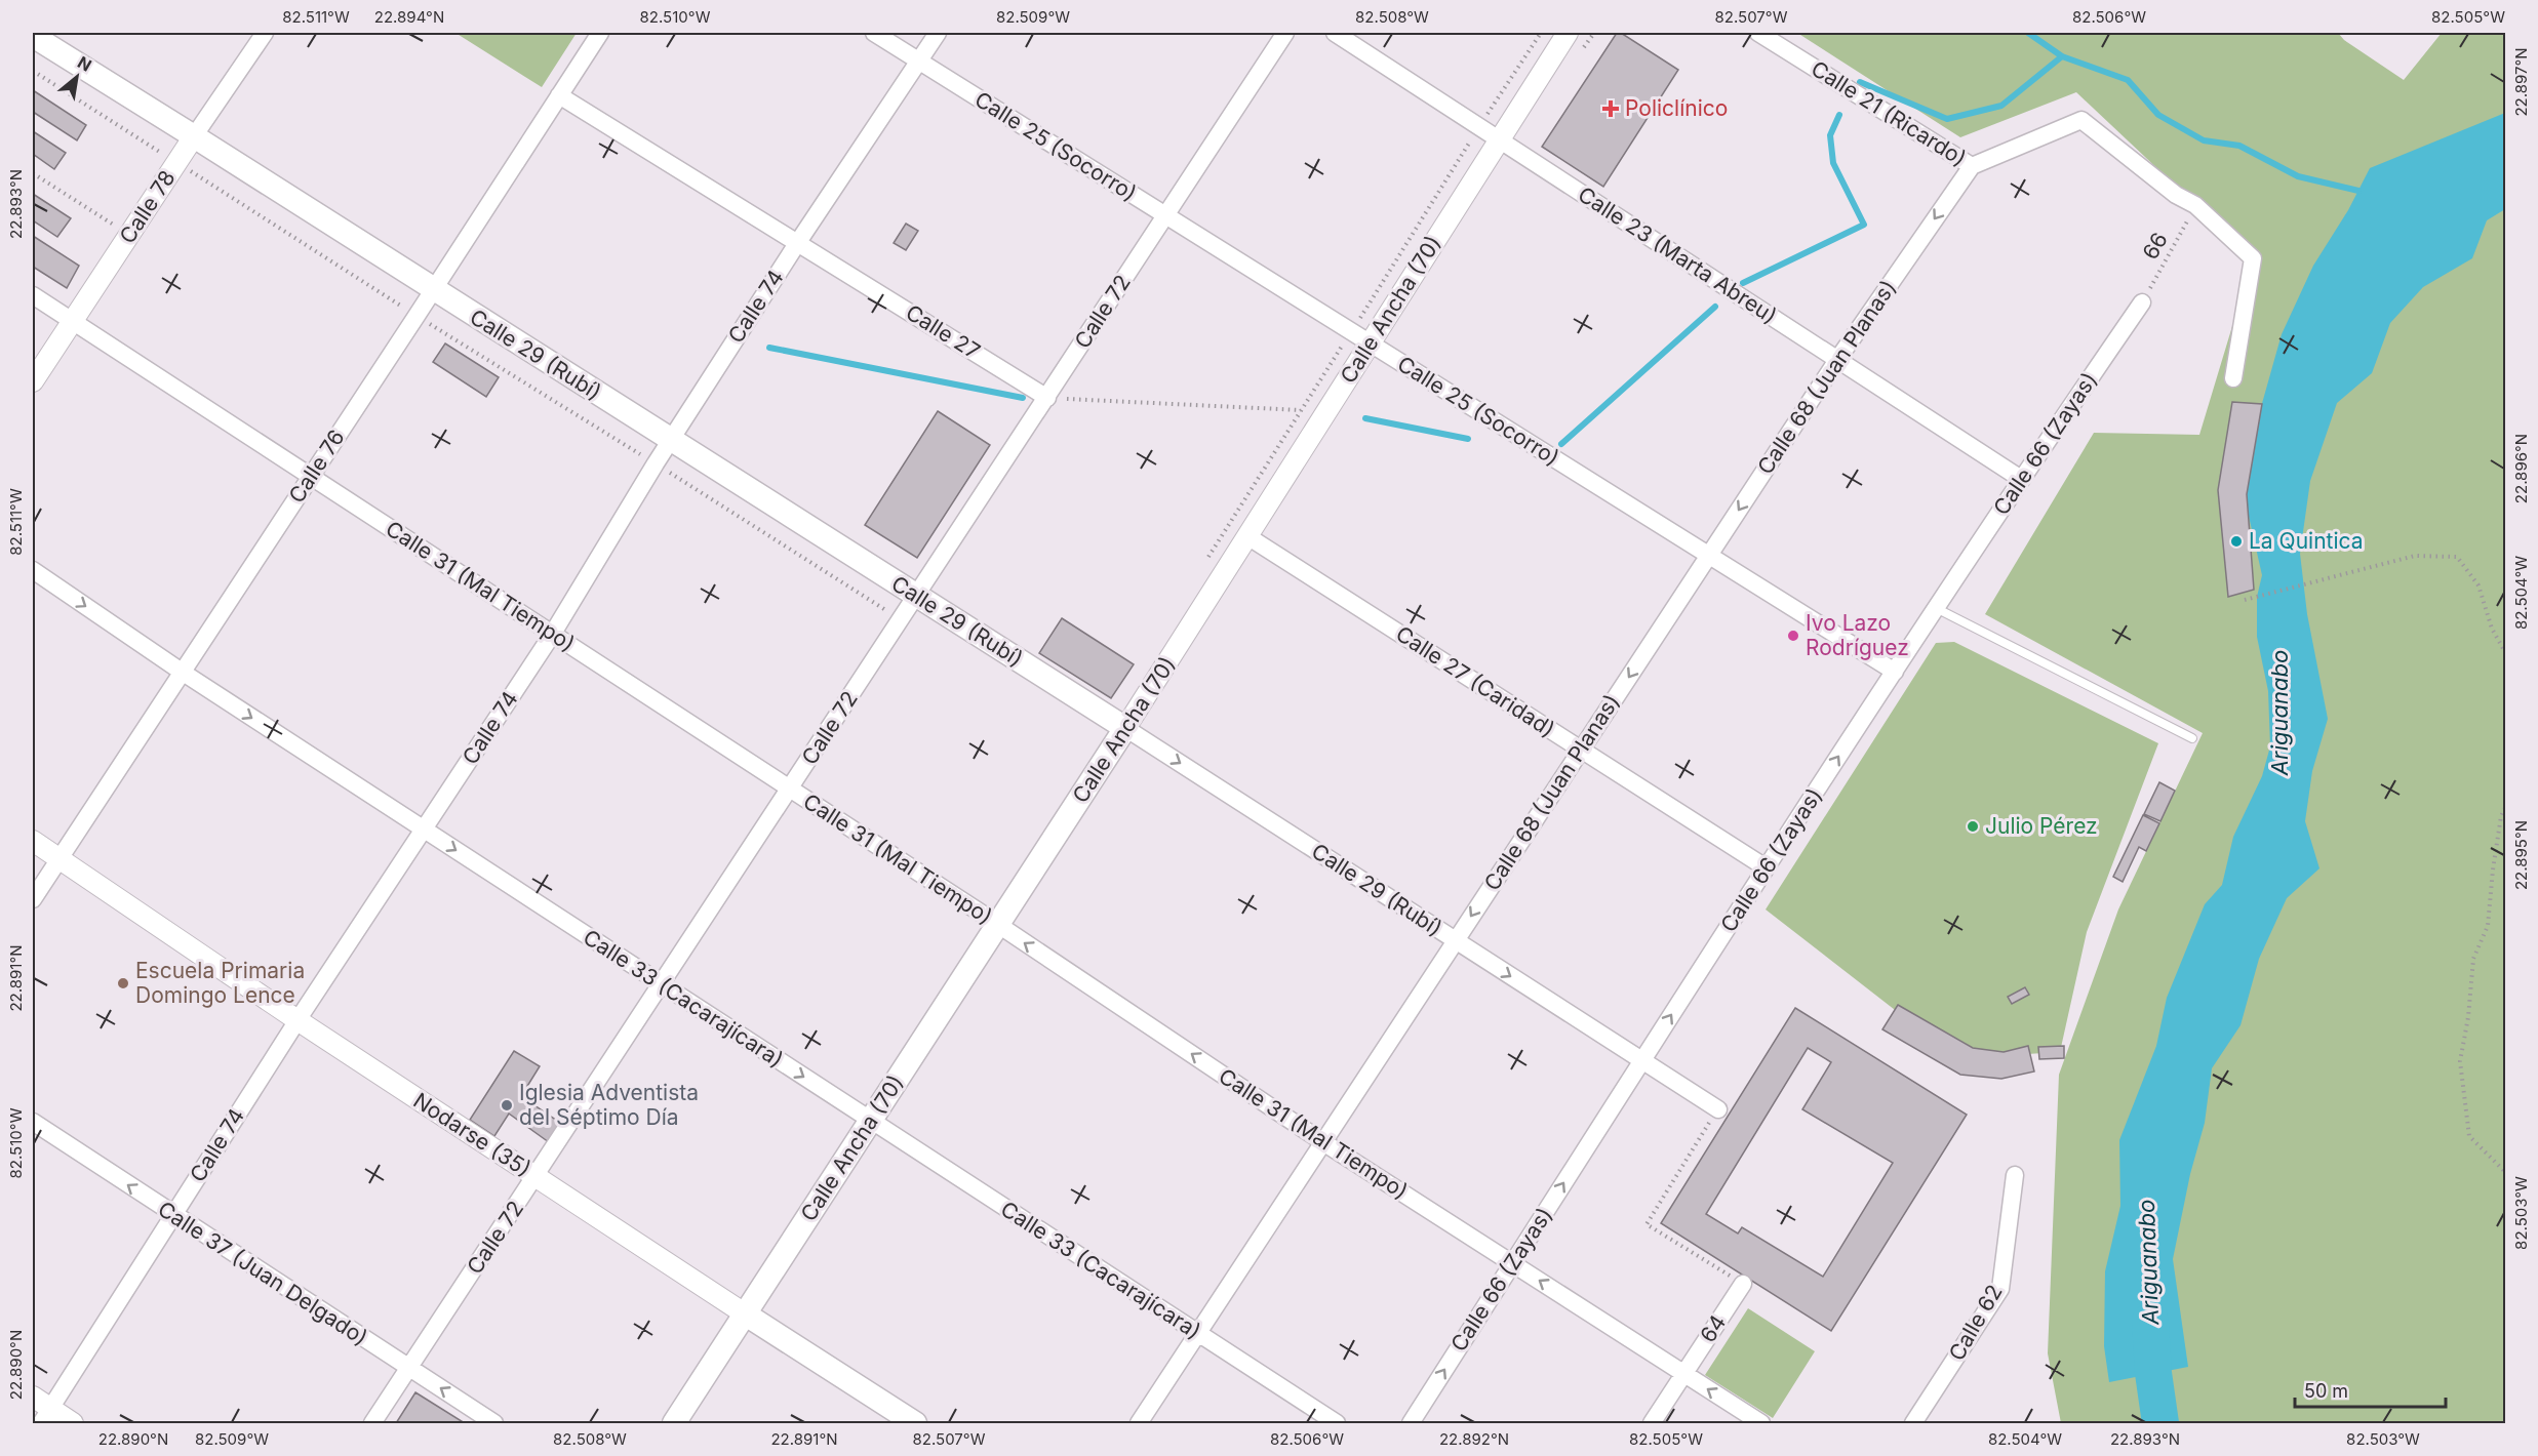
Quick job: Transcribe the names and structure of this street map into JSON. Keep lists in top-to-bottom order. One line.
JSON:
{"streets":{"main road":["Calle Ancha (70)","Calle 29 (Rubí)","Nodarse (35)"],"street":["Calle 21 (Ricardo)","Calle 25 (Socorro)","Calle 78","Calle 23 (Marta Abreu)","Calle 74","Calle 72","Calle 27","Calle 68 (Juan Planas)","Calle 66 (Zayas)","Calle 76","Calle 31 (Mal Tiempo)","Calle 27 (Caridad)","Calle 33 (Cacarajícara)","Calle 37 (Juan Delgado)","Calle 62","64"],"path":["66"]},"crossings":[["Calle 21 (Ricardo)","66"],["Calle 21 (Ricardo)","Calle 68 (Juan Planas)"],["Calle 25 (Socorro)","Calle 74"],["Calle 25 (Socorro)","Calle Ancha (70)"],["Calle 25 (Socorro)","Calle 72"],["Calle 25 (Socorro)","Calle 68 (Juan Planas)"],["Calle 25 (Socorro)","Calle 66 (Zayas)"],["Calle 78","Calle 29 (Rubí)"],["Calle 78","Calle 31 (Mal Tiempo)"],["66","Calle 66 (Zayas)"],["Calle 23 (Marta Abreu)","Calle Ancha (70)"],["Calle 23 (Marta Abreu)","Calle 68 (Juan Planas)"],["Calle 23 (Marta Abreu)","Calle 66 (Zayas)"],["Calle 74","Calle 27"],["Calle 74","Calle 29 (Rubí)"],["Calle 74","Calle 31 (Mal Tiempo)"],["Calle 74","Calle 33 (Cacarajícara)"],["Calle 74","Nodarse (35)"],["Calle 74","Calle 37 (Juan Delgado)"],["Calle Ancha (70)","Calle 29 (Rubí)"],["Calle Ancha (70)","Calle 31 (Mal Tiempo)"],["Calle Ancha (70)","Calle 27 (Caridad)"],["Calle Ancha (70)","Calle 33 (Cacarajícara)"],["Calle Ancha (70)","Nodarse (35)"],["Calle 72","Calle 27"],["Calle 72","Calle 29 (Rubí)"],["Calle 72","Calle 31 (Mal Tiempo)"],["Calle 72","Calle 33 (Cacarajícara)"],["Calle 72","Nodarse (35)"],["Calle 72","Calle 37 (Juan Delgado)"],["Calle 27","Calle 76"],["Calle 29 (Rubí)","Calle 68 (Juan Planas)"],["Calle 29 (Rubí)","Calle 66 (Zayas)"],["Calle 29 (Rubí)","Calle 76"],["Calle 68 (Juan Planas)","Calle 31 (Mal Tiempo)"],["Calle 68 (Juan Planas)","Calle 27 (Caridad)"],["Calle 68 (Juan Planas)","Calle 33 (Cacarajícara)"],["Calle 66 (Zayas)","Calle 31 (Mal Tiempo)"],["Calle 66 (Zayas)","Calle 27 (Caridad)"],["Calle 76","Calle 31 (Mal Tiempo)"],["Calle 76","Calle 33 (Cacarajícara)"],["Calle 76","Nodarse (35)"],["Calle 31 (Mal Tiempo)","64"]],"one_way":["Calle 68 (Juan Planas)","Calle 66 (Zayas)","Calle 33 (Cacarajícara)","Calle 37 (Juan Delgado)"],"water":["Ariguanabo"],"places":{"health":["Policlínico"],"other":["La Quintica","Ivo Lazo Rodríguez","Julio Pérez","Escuela Primaria Domingo Lence","Iglesia Adventista del Séptimo Día"]},"scale_bar":"50 m","north":"top right","coordinates":["82.511°W","22.894°N","82.510°W","82.509°W","82.508°W","82.507°W","82.506°W","82.505°W","22.897°N","22.893°N","22.896°N","82.504°W","22.895°N","22.891°N","82.503°W","22.890°N","22.892°N"]}
